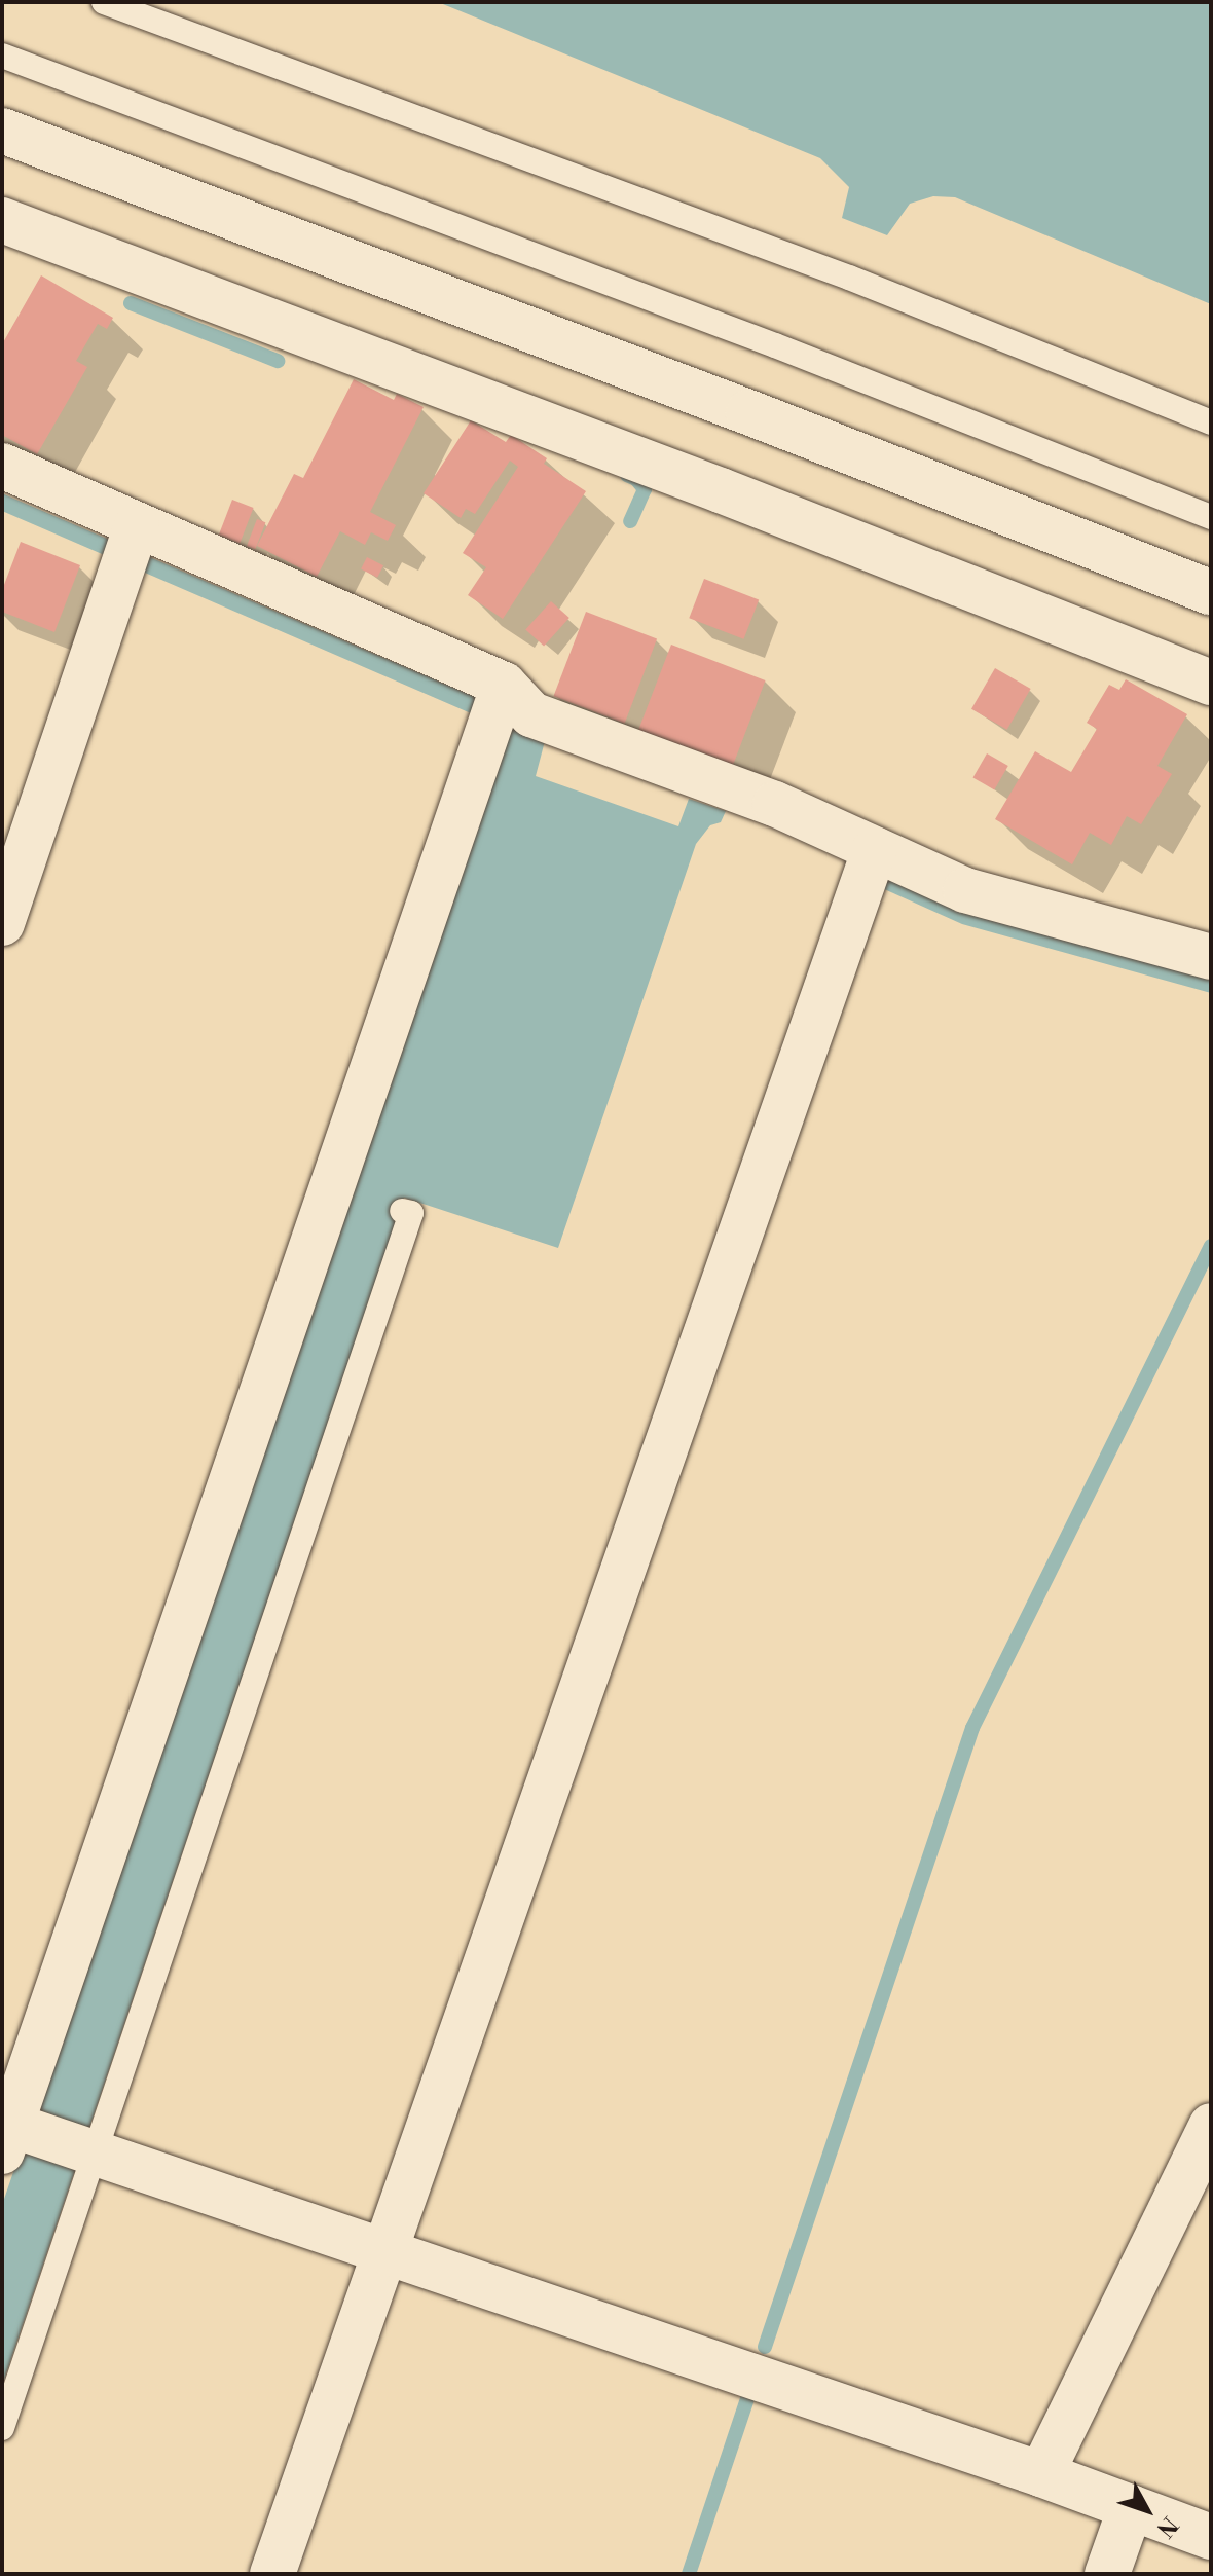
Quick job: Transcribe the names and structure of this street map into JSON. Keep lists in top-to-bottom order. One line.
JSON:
{"north":"bottom right"}
